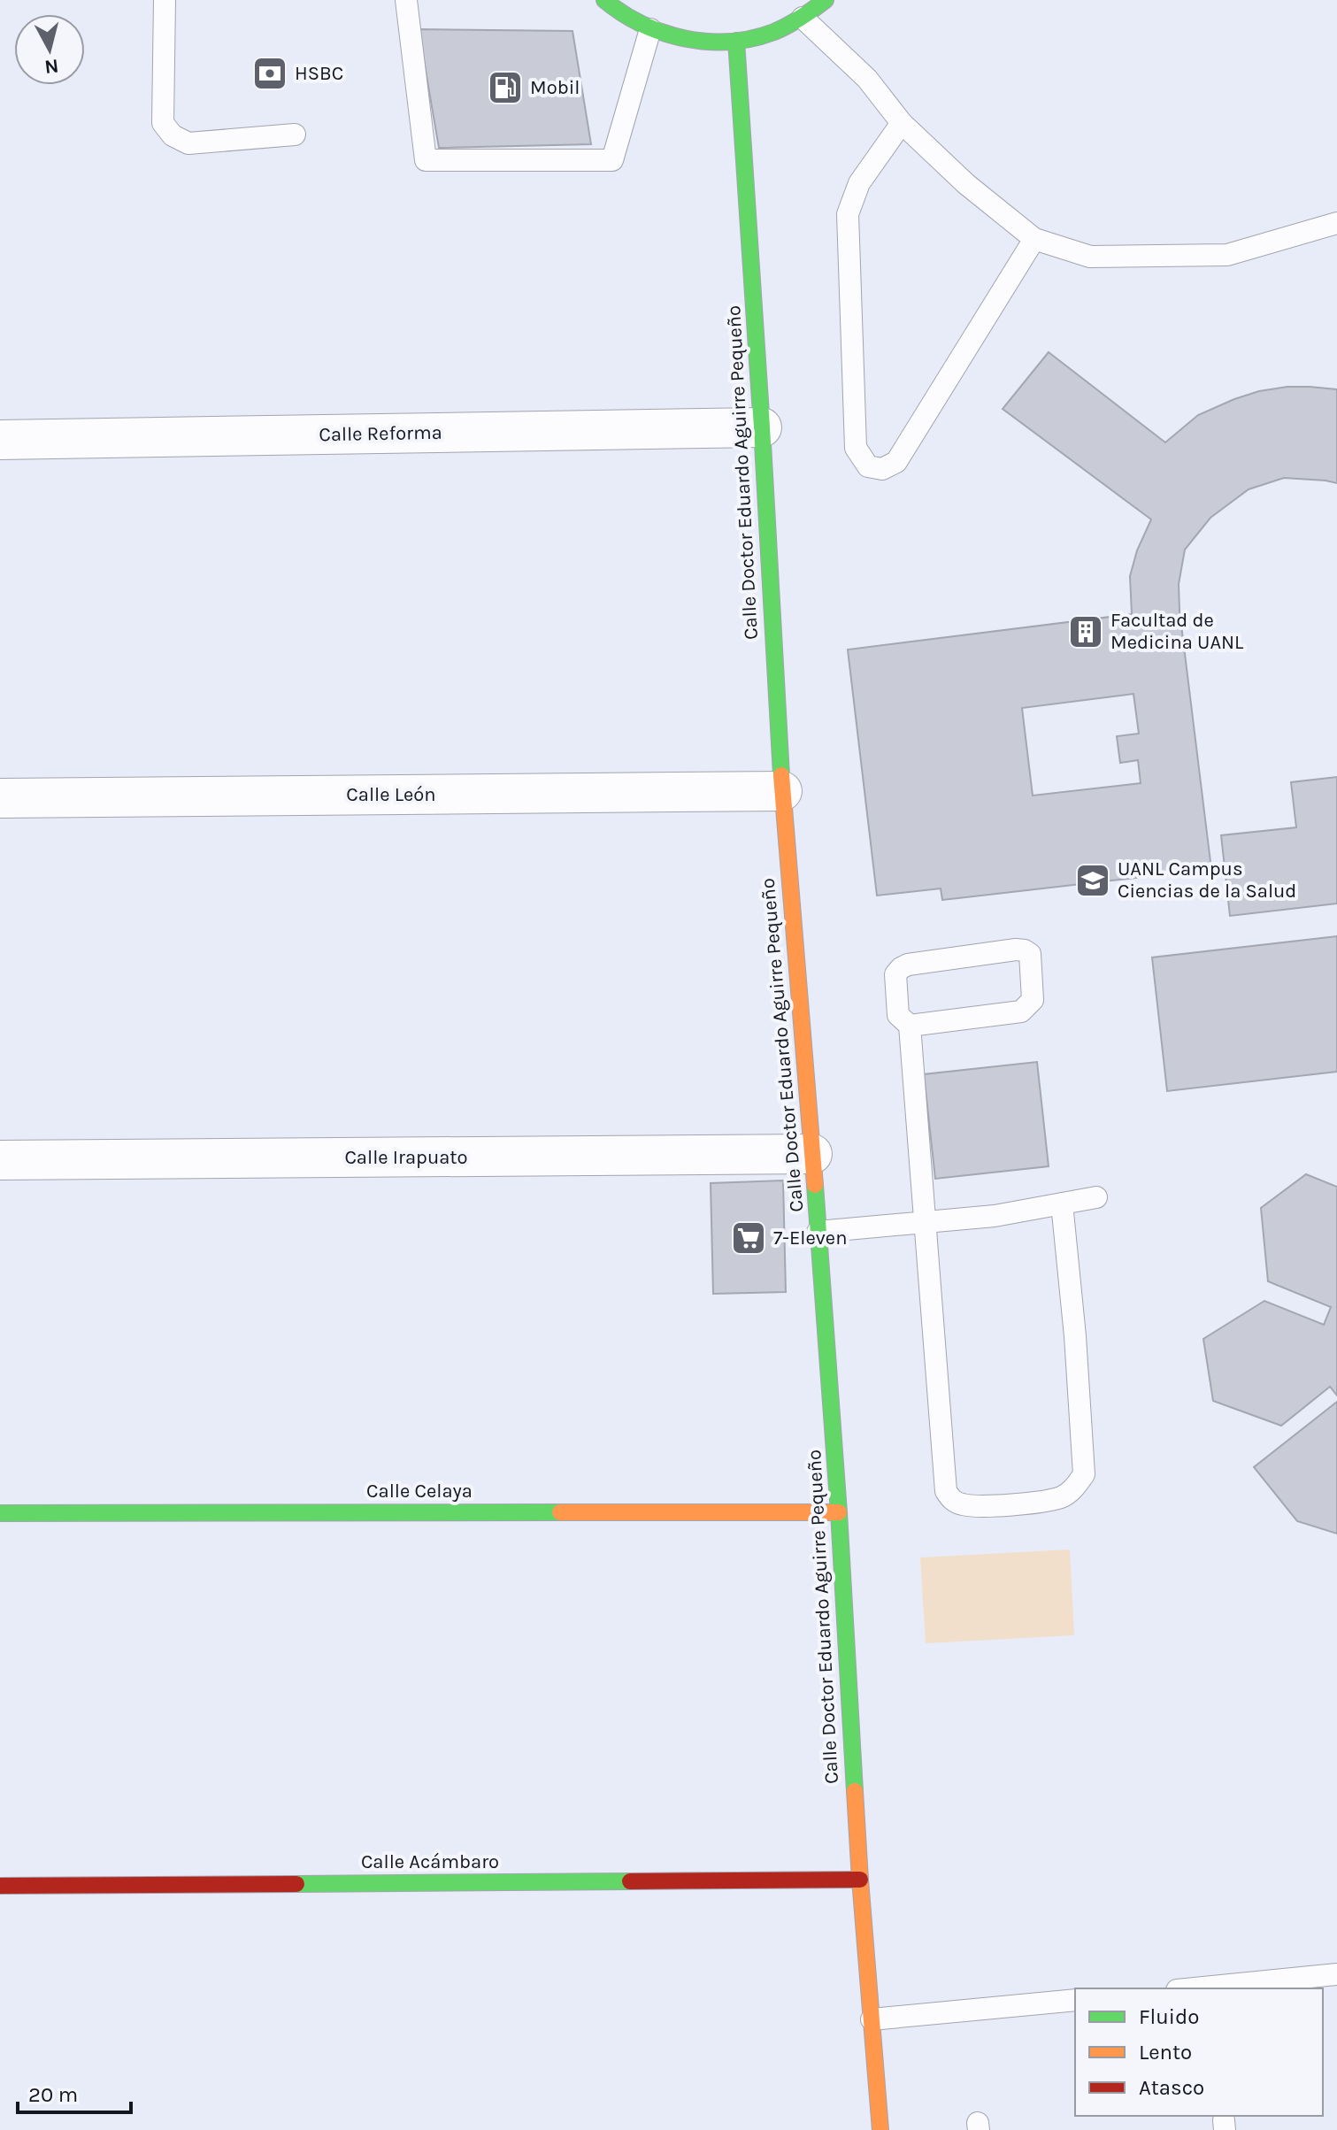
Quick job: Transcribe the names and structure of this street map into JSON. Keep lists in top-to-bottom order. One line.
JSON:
{"streets":{"street":["Calle Reforma","Calle Doctor Eduardo Aguirre Pequeño","Calle León","Calle Irapuato","Calle Celaya","Calle Acámbaro"]},"crossings":[["Calle Reforma","Calle Doctor Eduardo Aguirre Pequeño"],["Calle Doctor Eduardo Aguirre Pequeño","Calle León"],["Calle Doctor Eduardo Aguirre Pequeño","Calle Irapuato"],["Calle Doctor Eduardo Aguirre Pequeño","Calle Celaya"],["Calle Doctor Eduardo Aguirre Pequeño","Calle Acámbaro"]],"places":{"bank":["HSBC"],"fuel station":["Mobil"],"building":["Facultad de Medicina UANL"],"school or university":["UANL Campus Ciencias de la Salud"],"supermarket":["7-Eleven"]},"legend":["Fluido","Lento","Atasco"],"scale_bar":"20 m","north":"bottom"}
